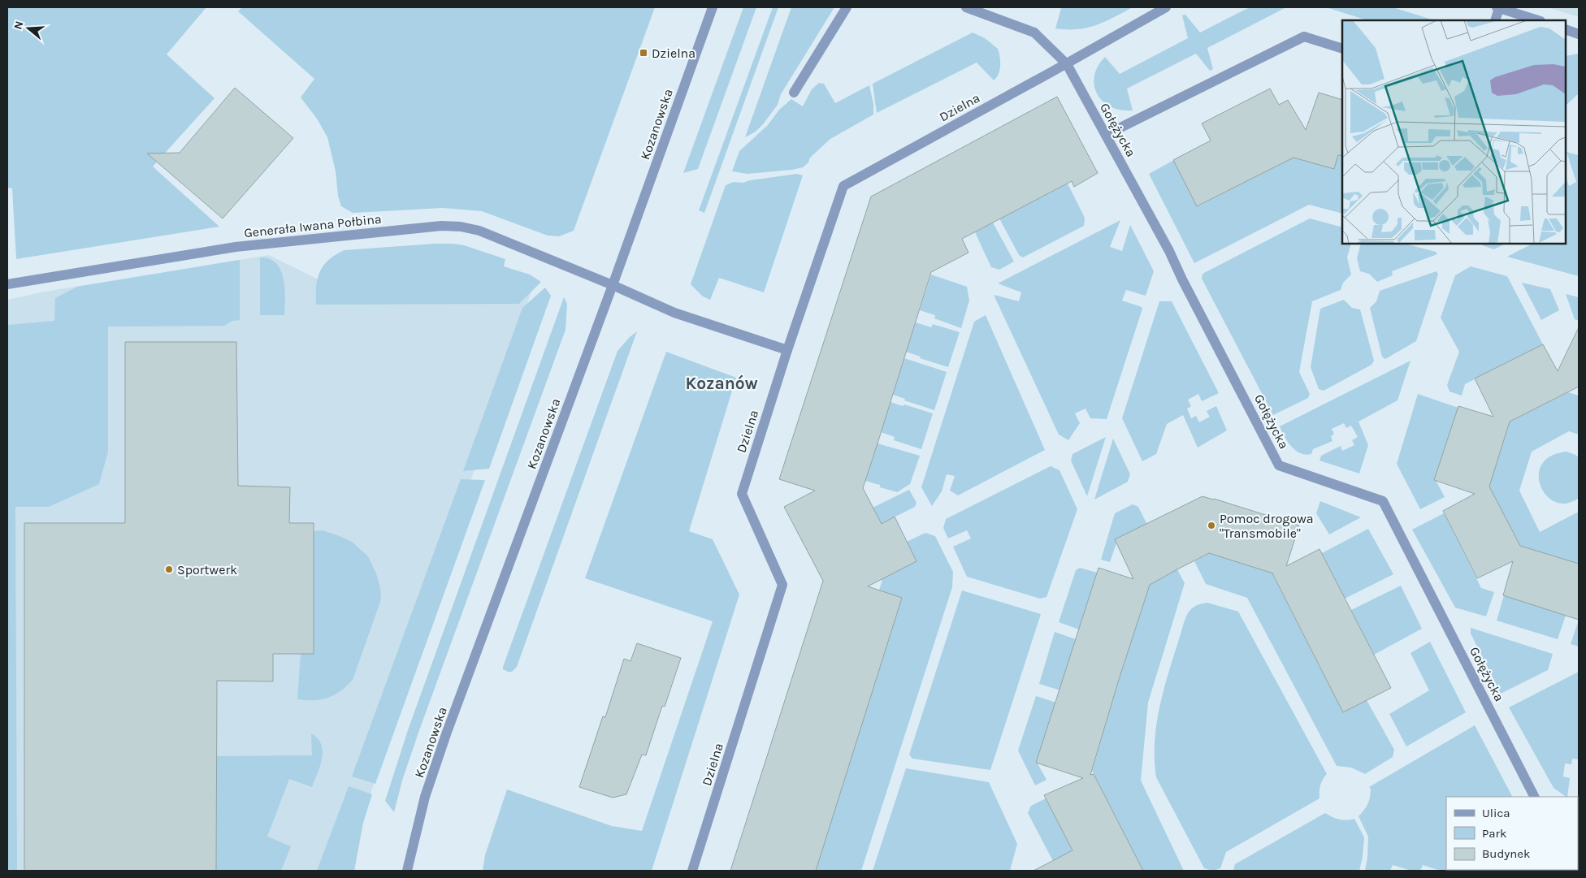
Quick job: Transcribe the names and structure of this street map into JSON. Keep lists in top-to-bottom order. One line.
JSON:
{"streets":{"street":["Dzielna","Kozanowska","Gołężycka","Generała Iwana Połbina"]},"crossings":[["Dzielna","Gołężycka"],["Dzielna","Generała Iwana Połbina"],["Kozanowska","Generała Iwana Połbina"]],"districts":["Kozanów"],"places":{"transit":["Dzielna"],"other":["Pomoc drogowa \"Transmobile\"","Sportwerk"]},"legend":["Ulica","Park","Budynek"],"north":"left"}
